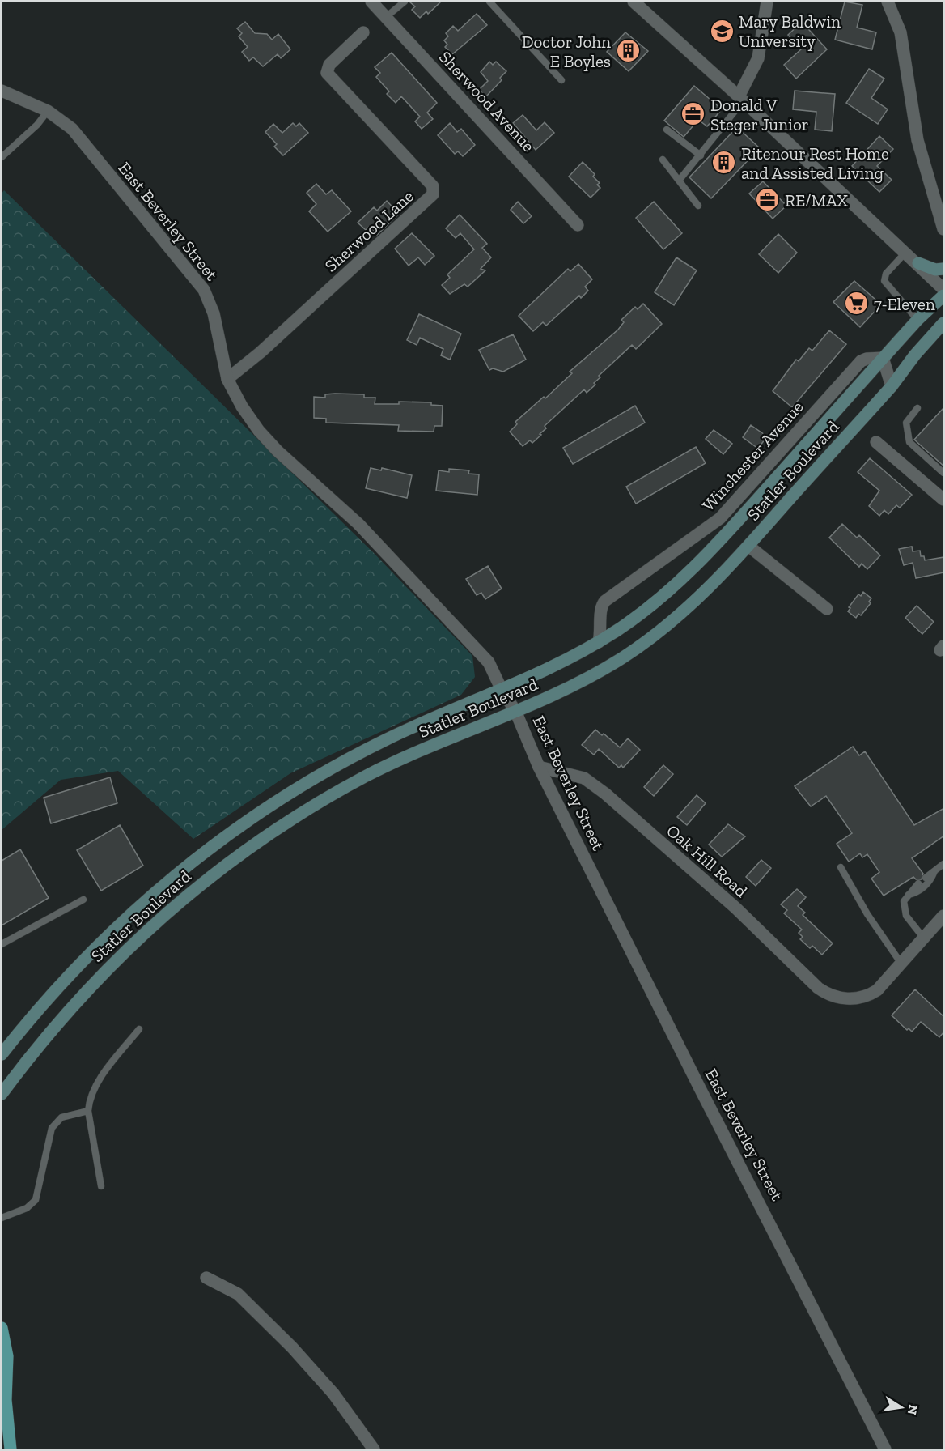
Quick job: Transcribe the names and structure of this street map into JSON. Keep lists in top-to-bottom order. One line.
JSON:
{"streets":{"main road":["Statler Boulevard"],"street":["Sherwood Avenue","East Beverley Street","Sherwood Lane","Winchester Avenue","Oak Hill Road"]},"crossings":[["East Beverley Street","Sherwood Lane"],["East Beverley Street","Statler Boulevard"],["East Beverley Street","Oak Hill Road"],["Winchester Avenue","Statler Boulevard"]],"places":{"school or university":["Mary Baldwin University"],"building":["Doctor John E Boyles","Ritenour Rest Home and Assisted Living"],"office":["Donald V Steger Junior","RE/MAX"],"supermarket":["7-Eleven"]},"north":"right"}
